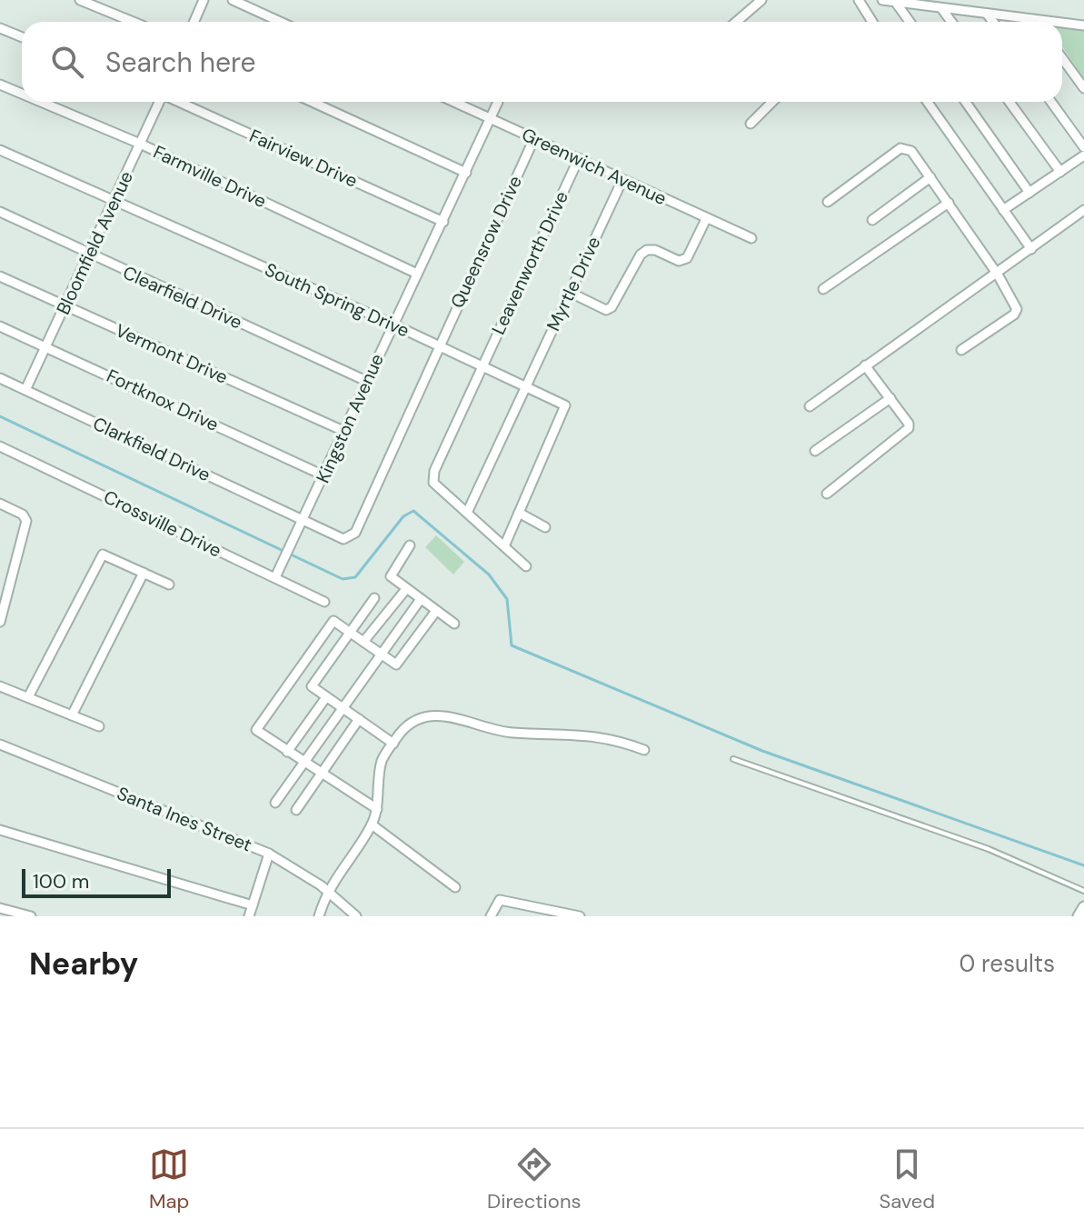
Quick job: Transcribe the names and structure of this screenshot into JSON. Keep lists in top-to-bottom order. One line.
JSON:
{"streets":{"street":["Fairview Drive","Greenwich Avenue","Farmville Drive","Queensrow Drive","Bloomfield Avenue","Leavenworth Drive","Myrtle Drive","Clearfield Drive","South Spring Drive","Vermont Drive","Fortknox Drive","Kingston Avenue","Clarkfield Drive","Crossville Drive","Santa Ines Street"]},"crossings":[["Fairview Drive","Kingston Avenue"],["Greenwich Avenue","Queensrow Drive"],["Greenwich Avenue","Leavenworth Drive"],["Greenwich Avenue","Myrtle Drive"],["Greenwich Avenue","Kingston Avenue"],["Farmville Drive","Bloomfield Avenue"],["Farmville Drive","Kingston Avenue"],["Queensrow Drive","South Spring Drive"],["Queensrow Drive","Kingston Avenue"],["Queensrow Drive","Clarkfield Drive"],["Bloomfield Avenue","Clearfield Drive"],["Bloomfield Avenue","South Spring Drive"],["Bloomfield Avenue","Vermont Drive"],["Bloomfield Avenue","Fortknox Drive"],["Bloomfield Avenue","Clarkfield Drive"],["Leavenworth Drive","Myrtle Drive"],["Leavenworth Drive","South Spring Drive"],["Myrtle Drive","South Spring Drive"],["Clearfield Drive","Kingston Avenue"],["South Spring Drive","Kingston Avenue"],["Vermont Drive","Kingston Avenue"],["Fortknox Drive","Kingston Avenue"],["Kingston Avenue","Clarkfield Drive"],["Kingston Avenue","Crossville Drive"]],"scale_bar":"100 m","page":{"search":"Search here","scale":"100 m","heading":["Nearby","0 results"],"nav":["Map","Directions","Saved"]}}
